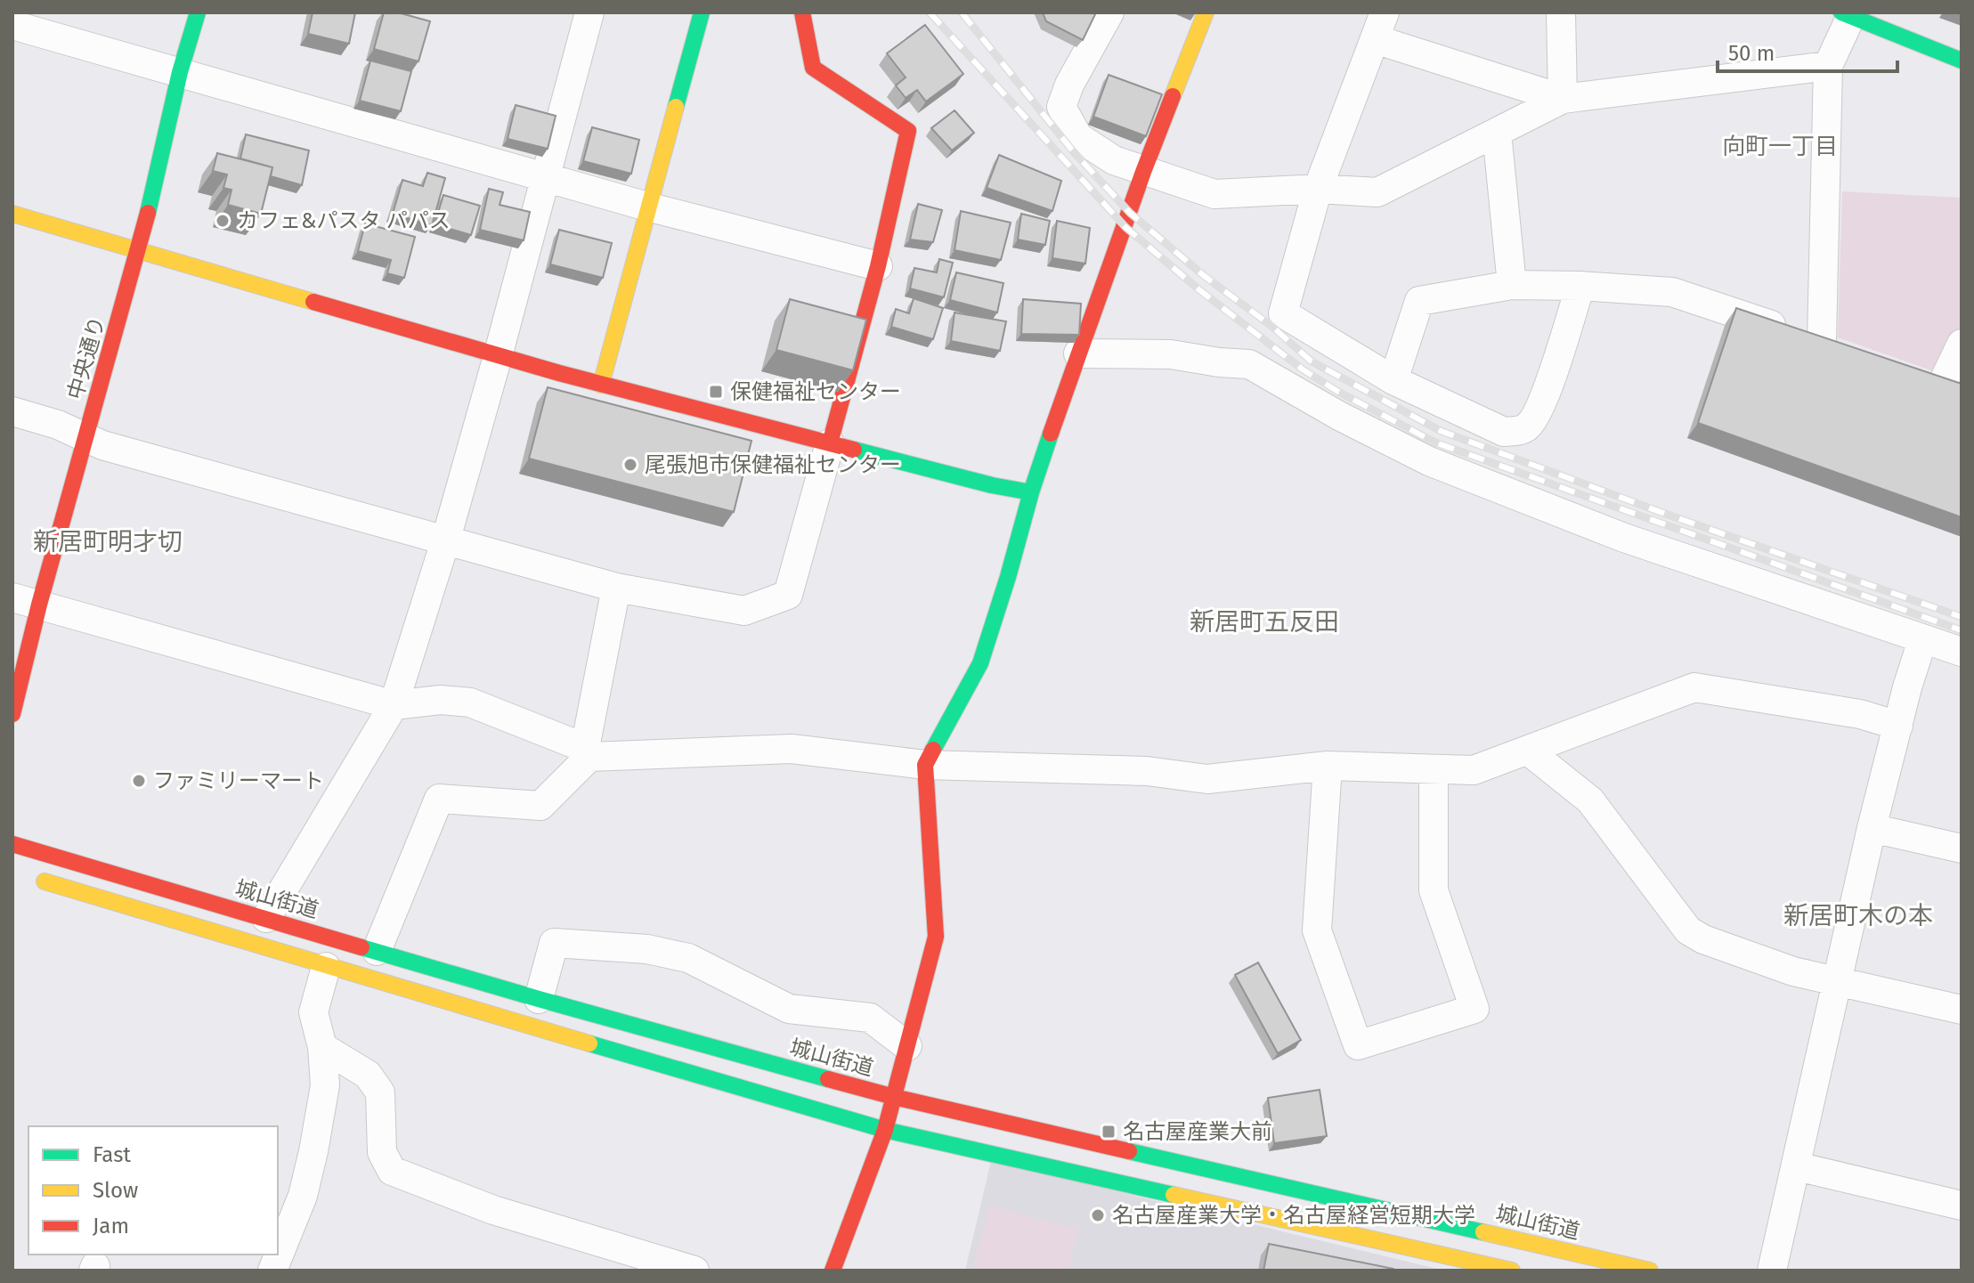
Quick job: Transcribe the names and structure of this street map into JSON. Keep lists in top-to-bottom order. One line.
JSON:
{"streets":{"street":["中央通り","城山街道"]},"districts":["向町一丁目","新居町明才切","新居町五反田","新居町木の本"],"places":{"other":["カフェ&パスタ パパス","尾張旭市保健福祉センター","ファミリーマート","名古屋産業大学・名古屋経営短期大学"],"transit":["保健福祉センター","名古屋産業大前"]},"legend":["Fast","Slow","Jam"],"scale_bar":"50 m"}
